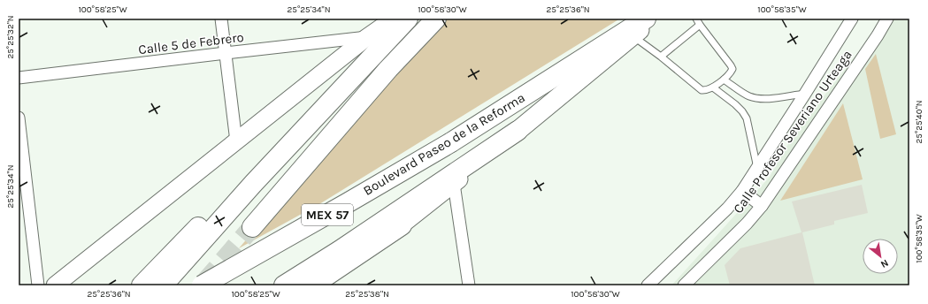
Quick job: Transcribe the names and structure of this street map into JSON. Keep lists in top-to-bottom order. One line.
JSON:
{"streets":{"highway":["Boulevard Paseo de la Reforma","MEX 57"],"street":["Calle 5 de Febrero","Calle Profesor Severiano Urteaga"]},"north":"bottom right","coordinates":["100°58'25\"W","25°25'34\"N","100°58'30\"W","25°25'36\"N","100°58'35\"W","25°25'32\"N","25°25'40\"N","25°25'38\"N"]}
